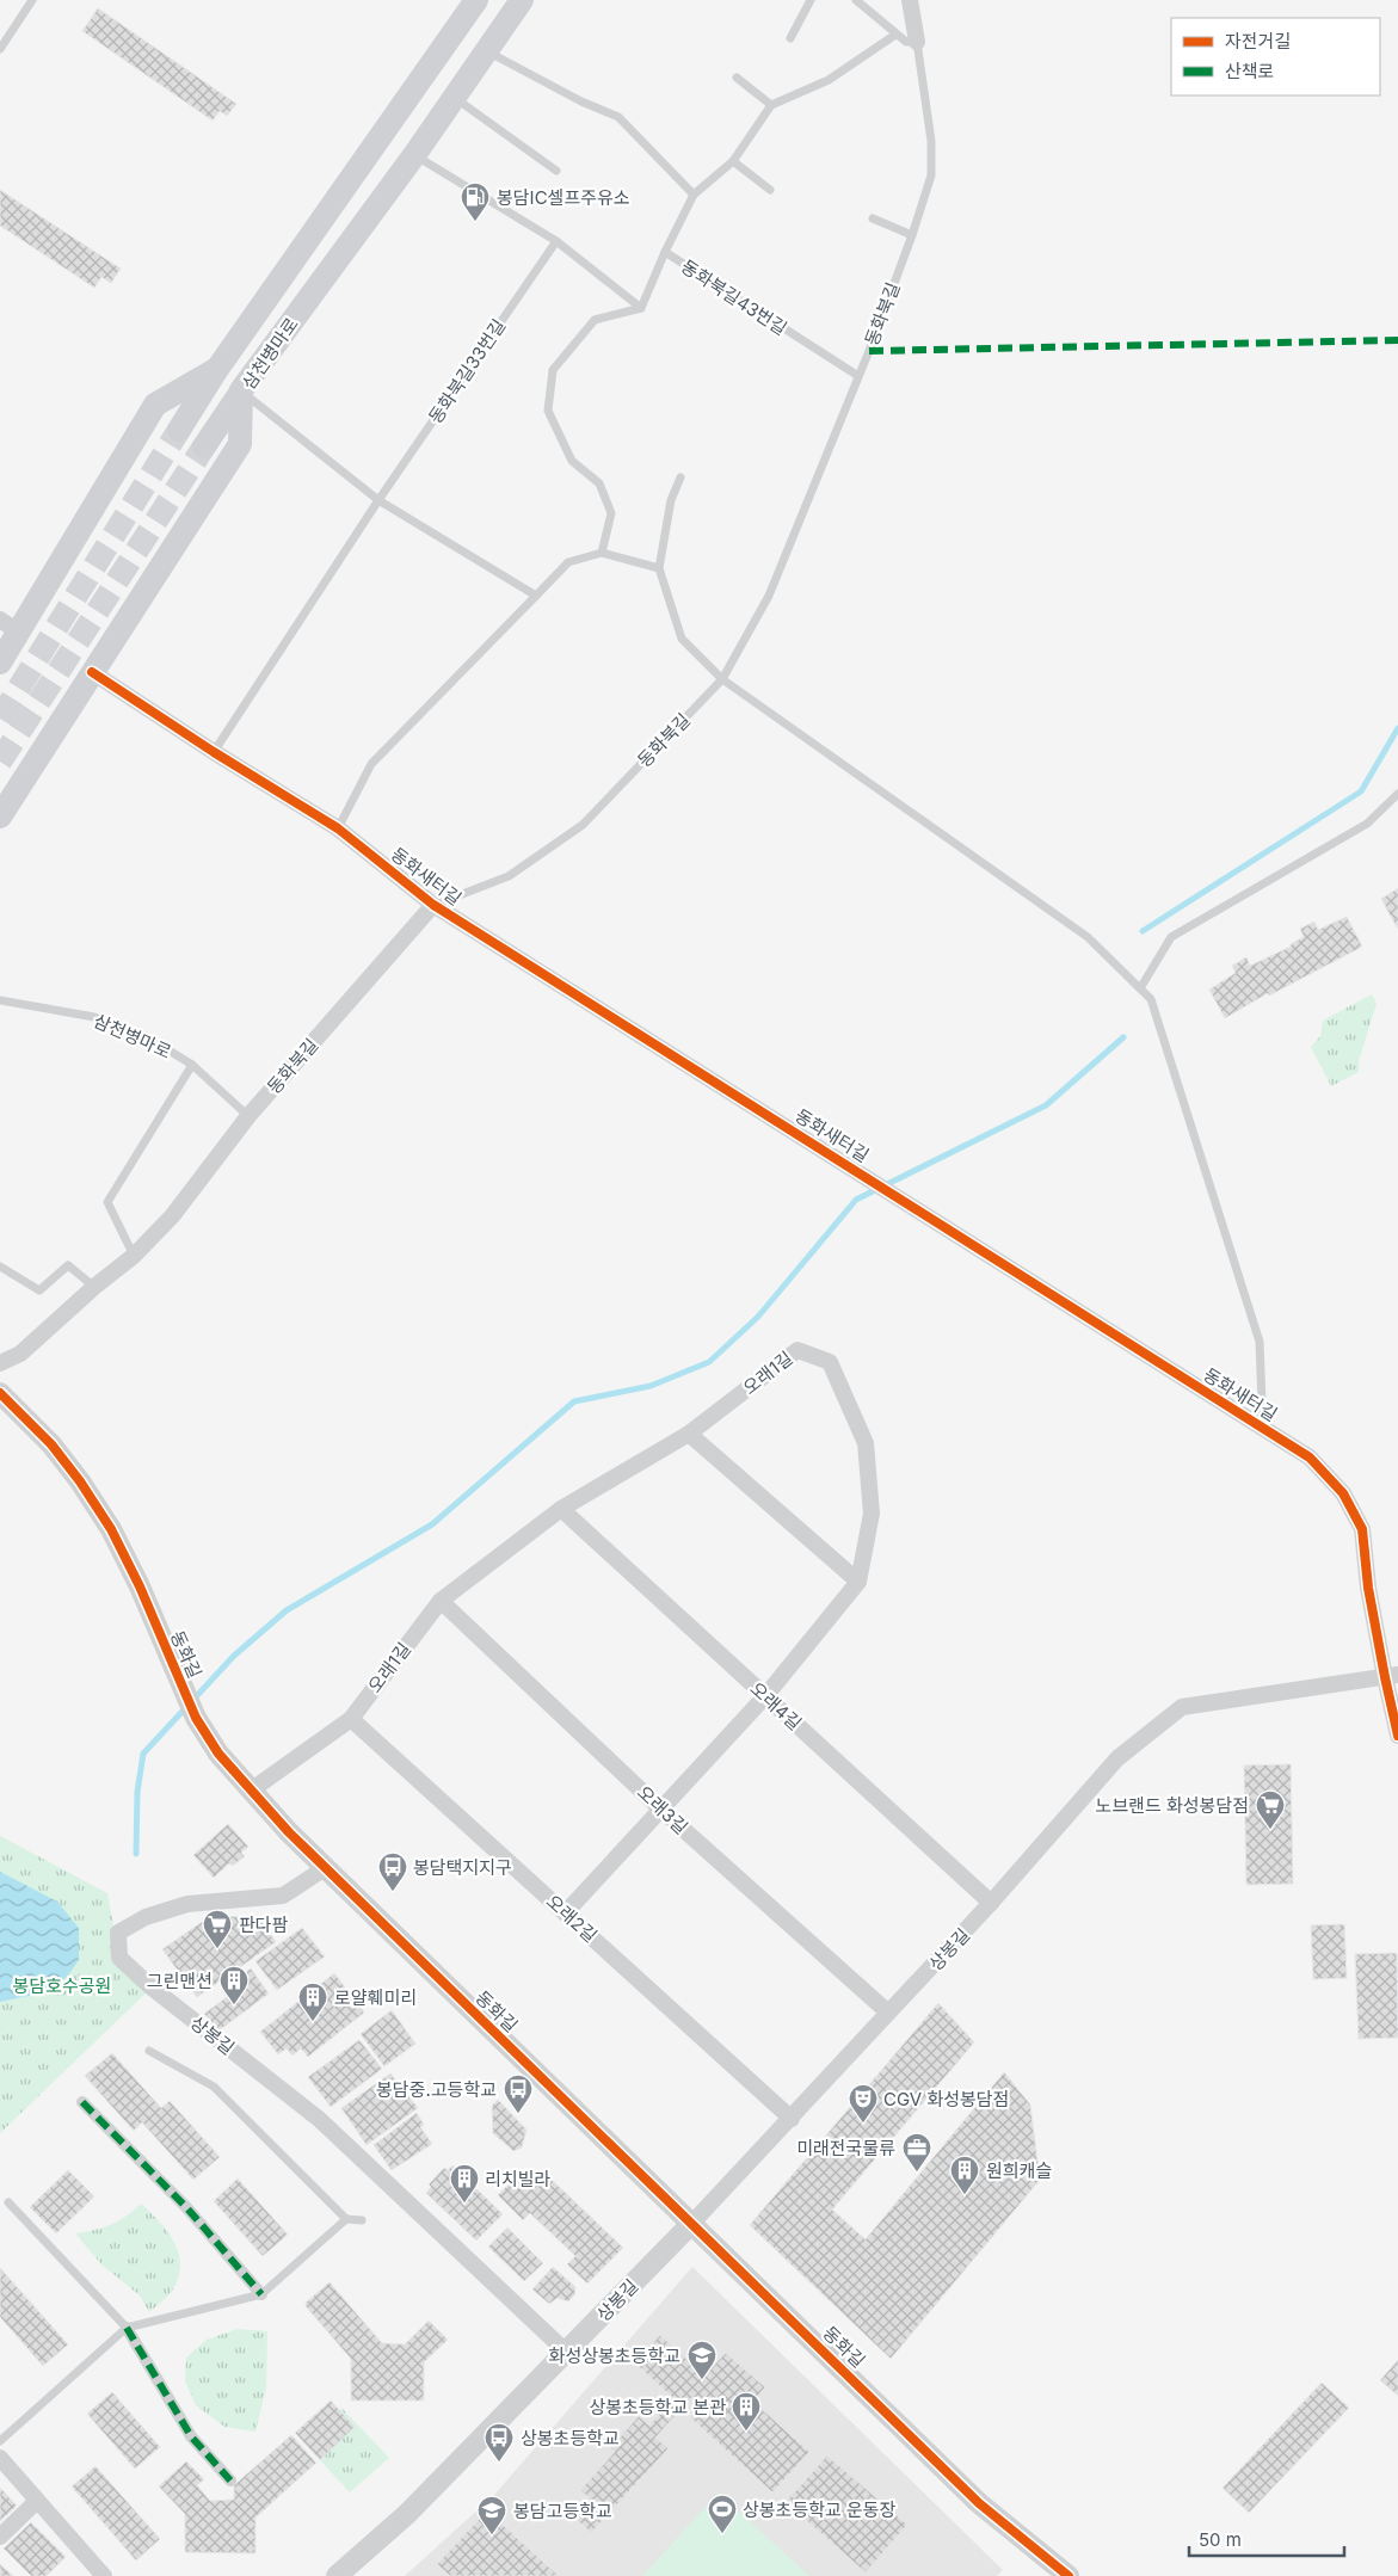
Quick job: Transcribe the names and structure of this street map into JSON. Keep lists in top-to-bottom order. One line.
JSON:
{"streets":{"main road":["삼천병마로"],"street":["동화북길","동화새터길","오래1길","동화길","오래4길","오래3길","오래2길","상봉길"],"lane":["동화북길43번길","동화북길33번길"]},"crossings":[["동화북길43번길","동화북길"],["동화북길","동화새터길"],["삼천병마로","동화새터길"],["동화새터길","상봉길"],["오래1길","동화길"],["오래1길","오래4길"],["오래1길","오래3길"],["오래1길","오래2길"],["동화길","상봉길"],["오래4길","상봉길"],["오래3길","상봉길"],["오래2길","상봉길"]],"parks":["봉담호수공원"],"places":{"fuel station":["봉담IC셀프주유소"],"supermarket":["노브랜드 화성봉담점","판다팜"],"bus stop":["봉담택지지구","봉담중.고등학교","상봉초등학교"],"building":["그린맨션","로얄훼미리","원희캐슬","리치빌라","상봉초등학교 본관"],"theatre":["CGV 화성봉담점"],"office":["미래전국물류"],"school or university":["화성상봉초등학교","봉담고등학교"],"sports":["상봉초등학교 운동장"]},"legend":["자전거길","산책로"],"scale_bar":"50 m"}
